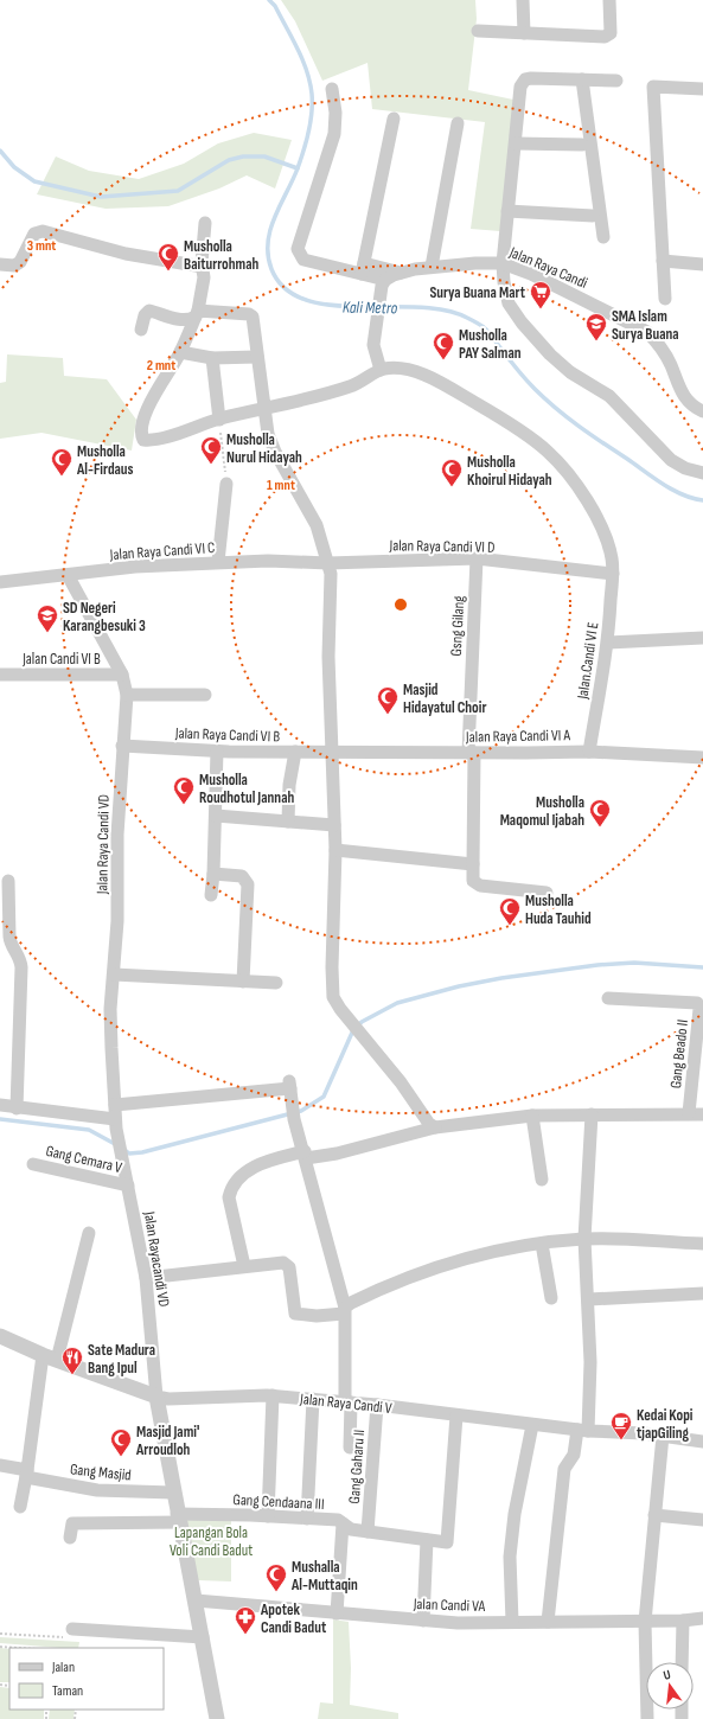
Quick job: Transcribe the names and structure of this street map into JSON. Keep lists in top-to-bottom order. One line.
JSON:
{"streets":{"street":["Jalan Raya Candi","Jalan Raya Candi VI D","Jalan Raya Candi VI C","Gsng Gilang","Jalan Candi VI B","Jalan.Candi VI E","Jalan Raya Candi VI B","Jalan Raya Candi VI A","Jalan Raya Candi VD","Gang Beado II","Gang Cemara V","Jalan Rayacandi VD","Jalan Raya Candi V","Gang Gaharu II","Gang Masjid","Gang Cendaana III","Jalan Candi VA"]},"crossings":[["Jalan Raya Candi VI D","Jalan Raya Candi VI C"],["Jalan Raya Candi VI D","Gsng Gilang"],["Jalan Raya Candi VI D","Jalan.Candi VI E"],["Jalan Raya Candi VI C","Jalan Raya Candi VD"],["Gsng Gilang","Jalan Raya Candi VI A"],["Jalan Candi VI B","Jalan Raya Candi VD"],["Jalan.Candi VI E","Jalan Raya Candi VI A"],["Jalan Raya Candi VI B","Jalan Raya Candi VI A"],["Jalan Raya Candi VI B","Jalan Raya Candi VD"],["Jalan Raya Candi VD","Jalan Rayacandi VD"],["Gang Cemara V","Jalan Rayacandi VD"],["Jalan Rayacandi VD","Jalan Raya Candi V"],["Jalan Raya Candi V","Gang Gaharu II"],["Jalan Raya Candi V","Gang Cendaana III"],["Gang Gaharu II","Gang Cendaana III"]],"water":["Kali Metro"],"parks":["Lapangan Bola Voli Candi Badut"],"places":{"mosque":["Musholla Baiturrohmah","Musholla PAY Salman","Musholla Nurul Hidayah","Musholla Al-Firdaus","Musholla Khoirul Hidayah","Masjid Hidayatul Choir","Musholla Roudhotul Jannah","Musholla Maqomul Ijabah","Musholla Huda Tauhid","Masjid Jami' Arroudloh","Mushalla Al-Muttaqin"],"supermarket":["Surya Buana Mart"],"school or university":["SMA Islam Surya Buana","SD Negeri Karangbesuki 3"],"restaurant":["Sate Madura Bang Ipul"],"cafe":["Kedai Kopi tjapGiling"],"pharmacy":["Apotek Candi Badut"]},"legend":["Jalan","Taman"],"north":"top","rings":["3 mnt","2 mnt","1 mnt"]}
